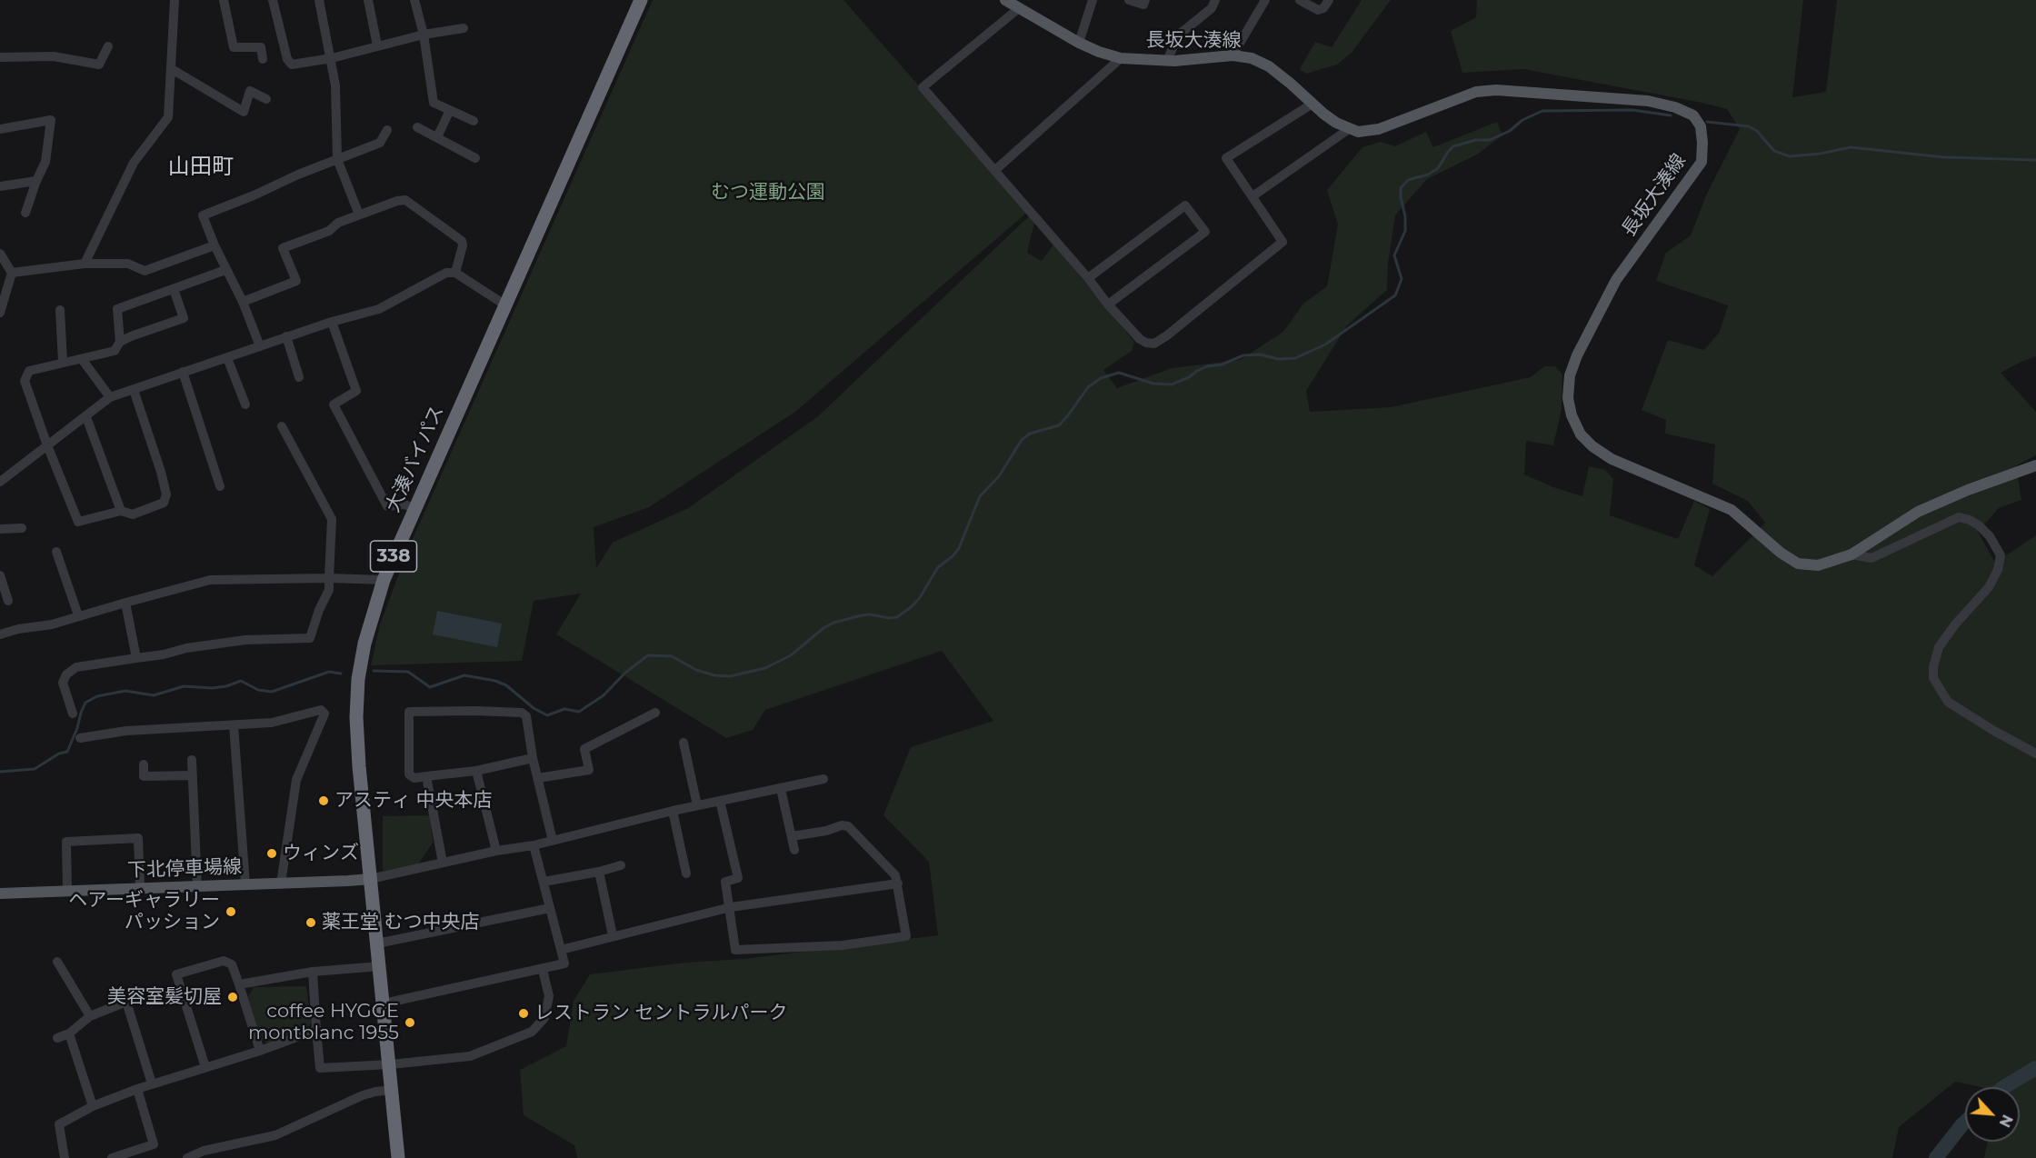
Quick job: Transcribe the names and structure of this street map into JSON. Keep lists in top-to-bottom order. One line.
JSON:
{"streets":{"highway":["大湊バイパス","338"],"main road":["長坂大湊線","下北停車場線"]},"crossings":[["大湊バイパス","下北停車場線"]],"districts":["山田町"],"parks":["むつ運動公園"],"places":["アスティ 中央本店","ウィンズ","ヘアーギャラリー パッション","薬王堂 むつ中央店","美容室髪切屋","レストラン セントラルパーク","coffee HYGGE montblanc 1955"],"north":"bottom right"}
